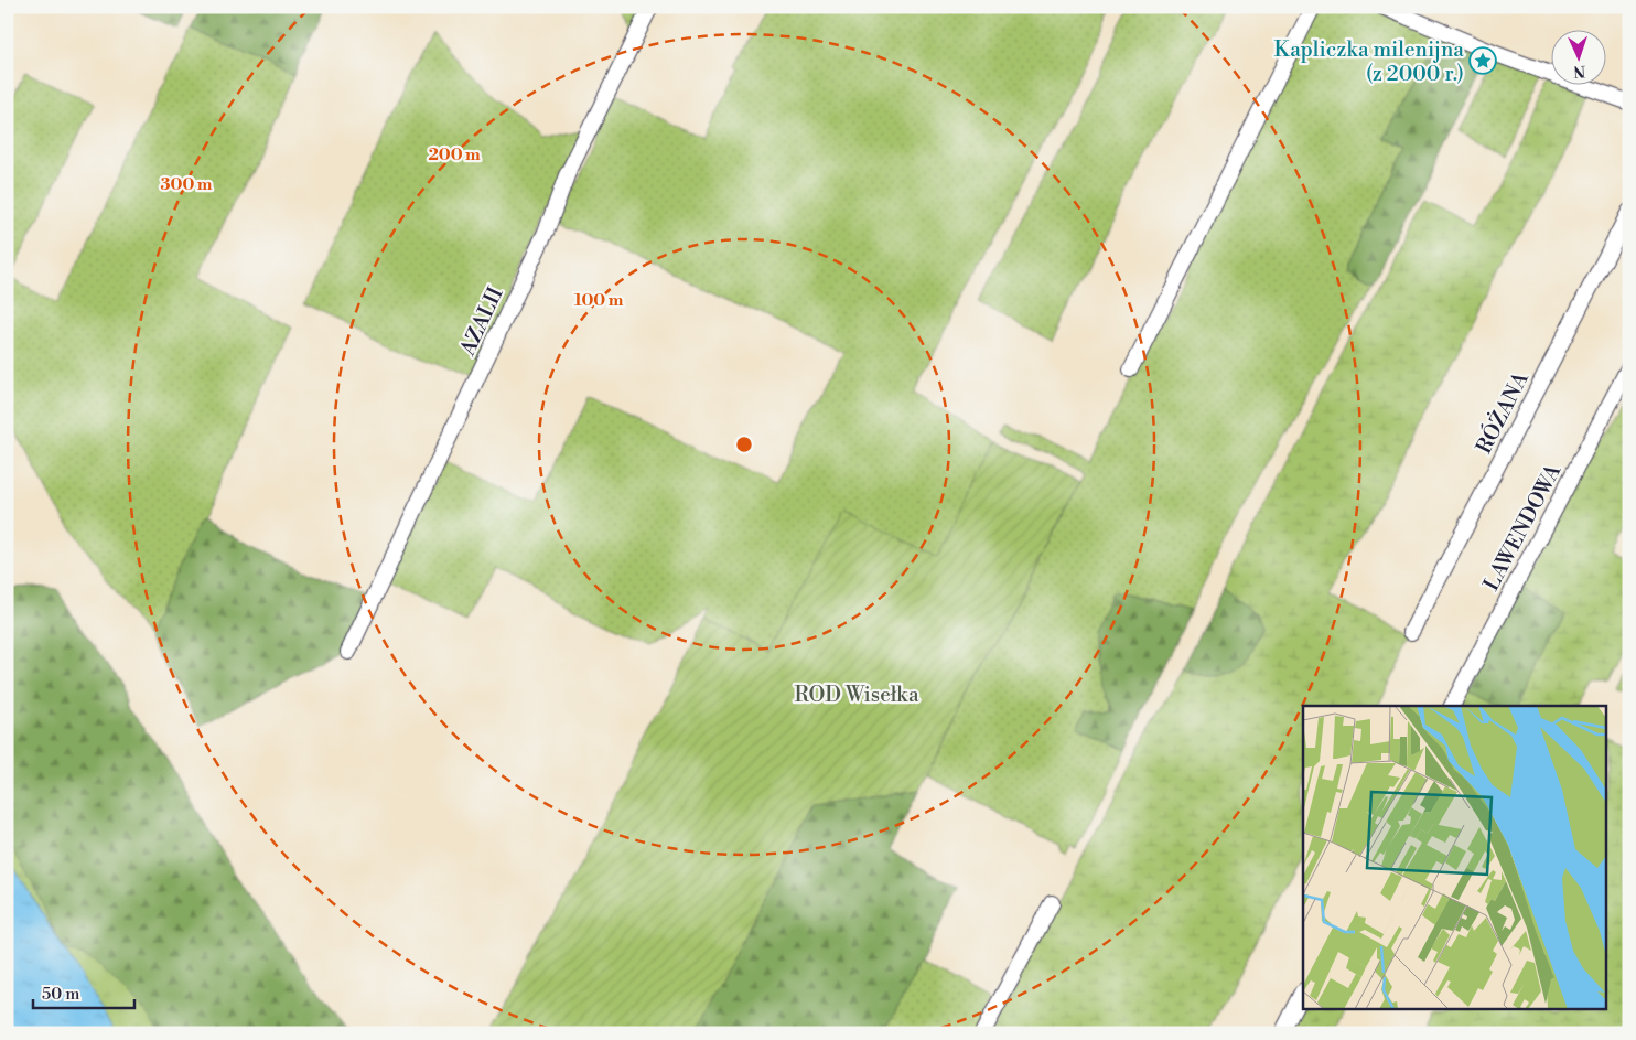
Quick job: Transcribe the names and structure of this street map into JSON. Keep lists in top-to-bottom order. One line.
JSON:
{"streets":{"street":["AZALII","RÓŻANA","LAWENDOWA"]},"parks":["ROD Wisełka"],"places":{"place":["Kapliczka milenijna (z 2000 r.)"]},"scale_bar":"50 m","north":"bottom","rings":["200 m","300 m","100 m"]}
